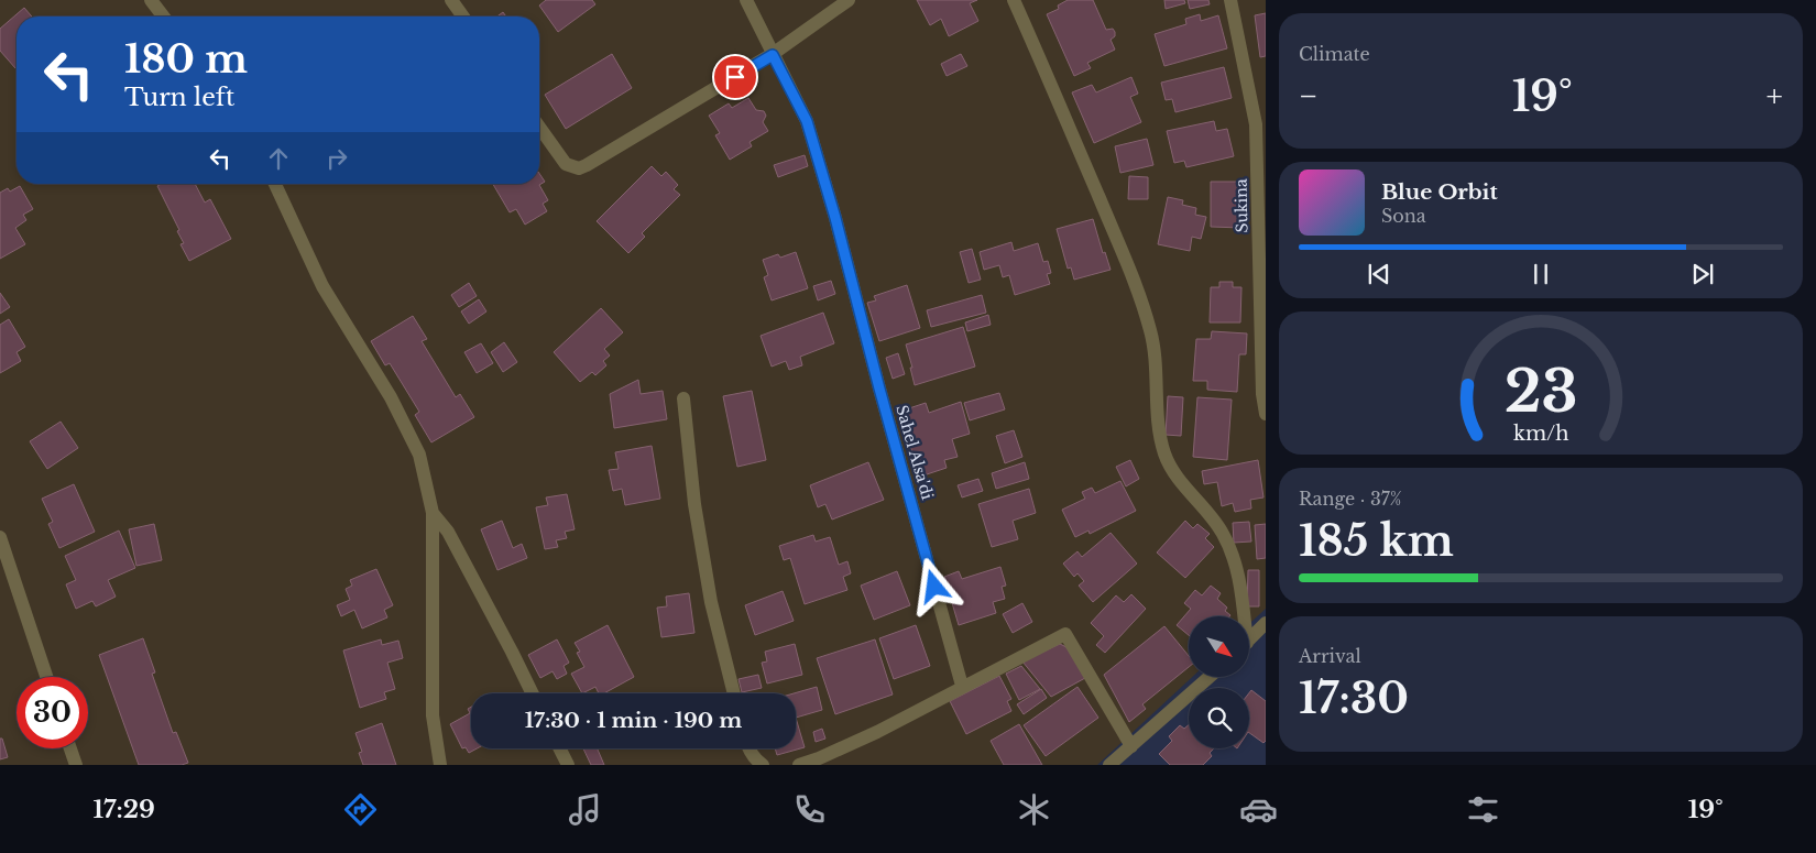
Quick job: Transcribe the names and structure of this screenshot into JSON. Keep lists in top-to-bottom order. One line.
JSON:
{"streets":{"street":["Sukina","Sahel Alsa'di"]},"north":"bottom right","page":{"tile":["Climate",["Range · 37%","185 km"],["Arrival","17:30"]],"turn":["180 m","Turn left"],"heat":["−","19°","+"],"song":["Blue Orbit","Sona"],"limit":"30","trip":"17:30 · 1 min · 190 m","tabs":["17:29","19°"],"gauge":["23","km/h"]}}
